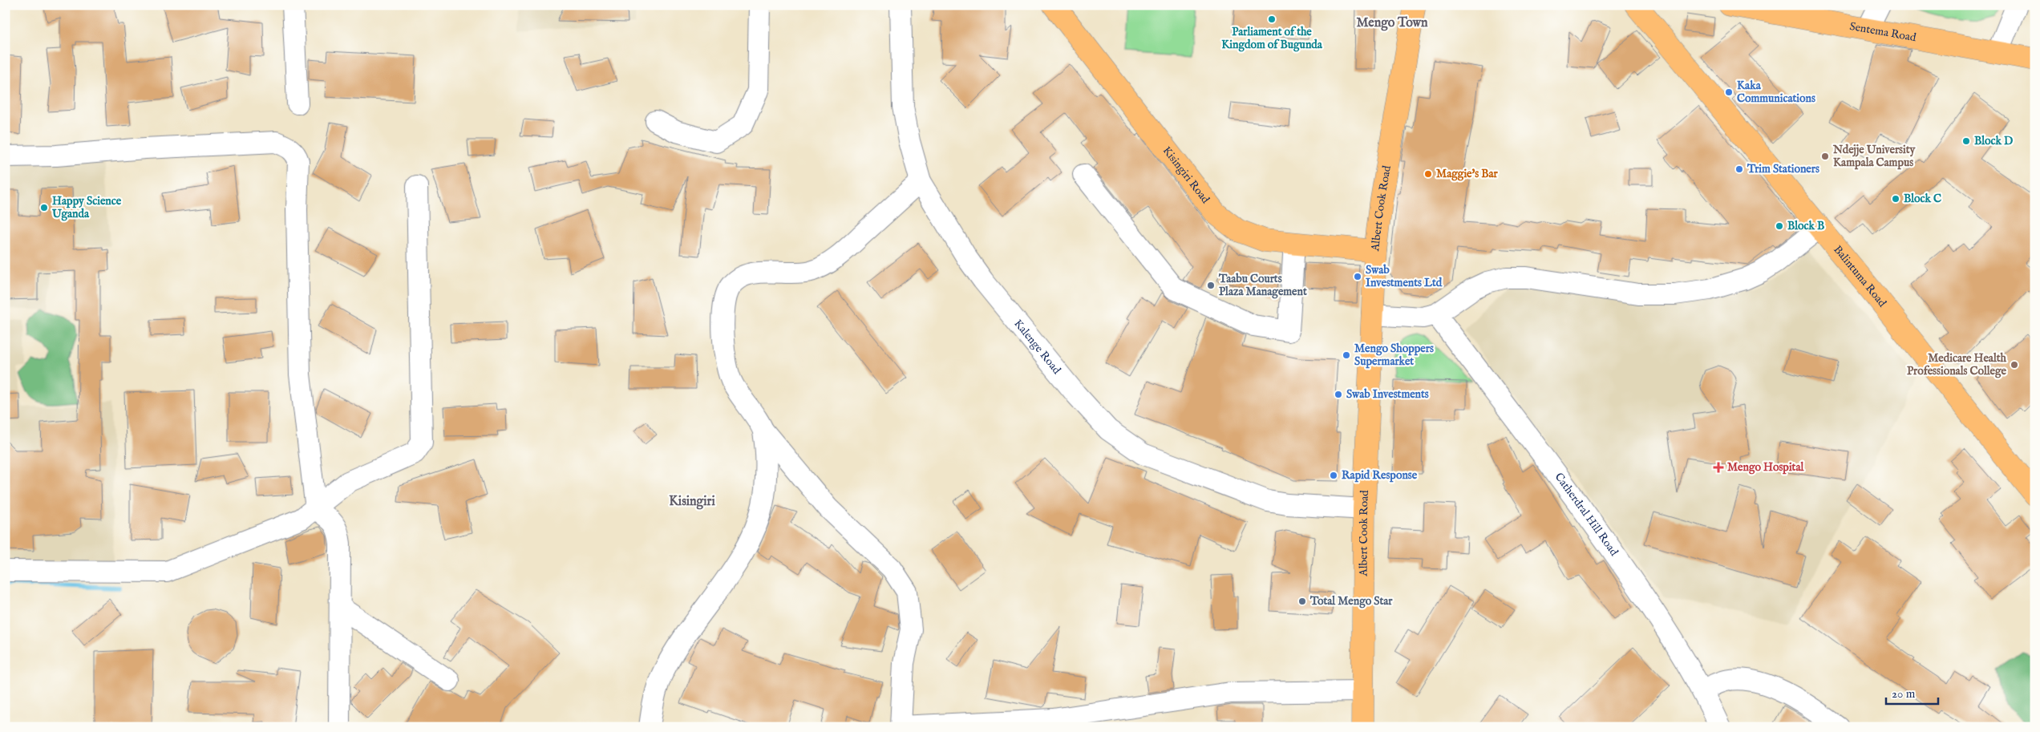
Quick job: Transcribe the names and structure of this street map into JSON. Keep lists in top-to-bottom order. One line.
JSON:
{"streets":{"main road":["Sentema Road","Kisingiri Road","Albert Cook Road","Balintuma Road"],"street":["Kalenge Road","Catherdral Hill Road"]},"crossings":[["Kisingiri Road","Albert Cook Road"],["Albert Cook Road","Kalenge Road"]],"districts":["Mengo Town","Kisingiri"],"places":{"other":["Parliament of the Kingdom of Bugunda","Kaka Communications","Block D","Ndejje University Kampala Campus","Trim Stationers","Maggie's Bar","Block C","Happy Science Uganda","Block B","Swab Investments Ltd","Taabu Courts Plaza Management","Mengo Shoppers Supermarket","Medicare Health Professionals College","Swab Investments","Rapid Response","Total Mengo Star"],"health":["Mengo Hospital"]},"scale_bar":"20 m"}
